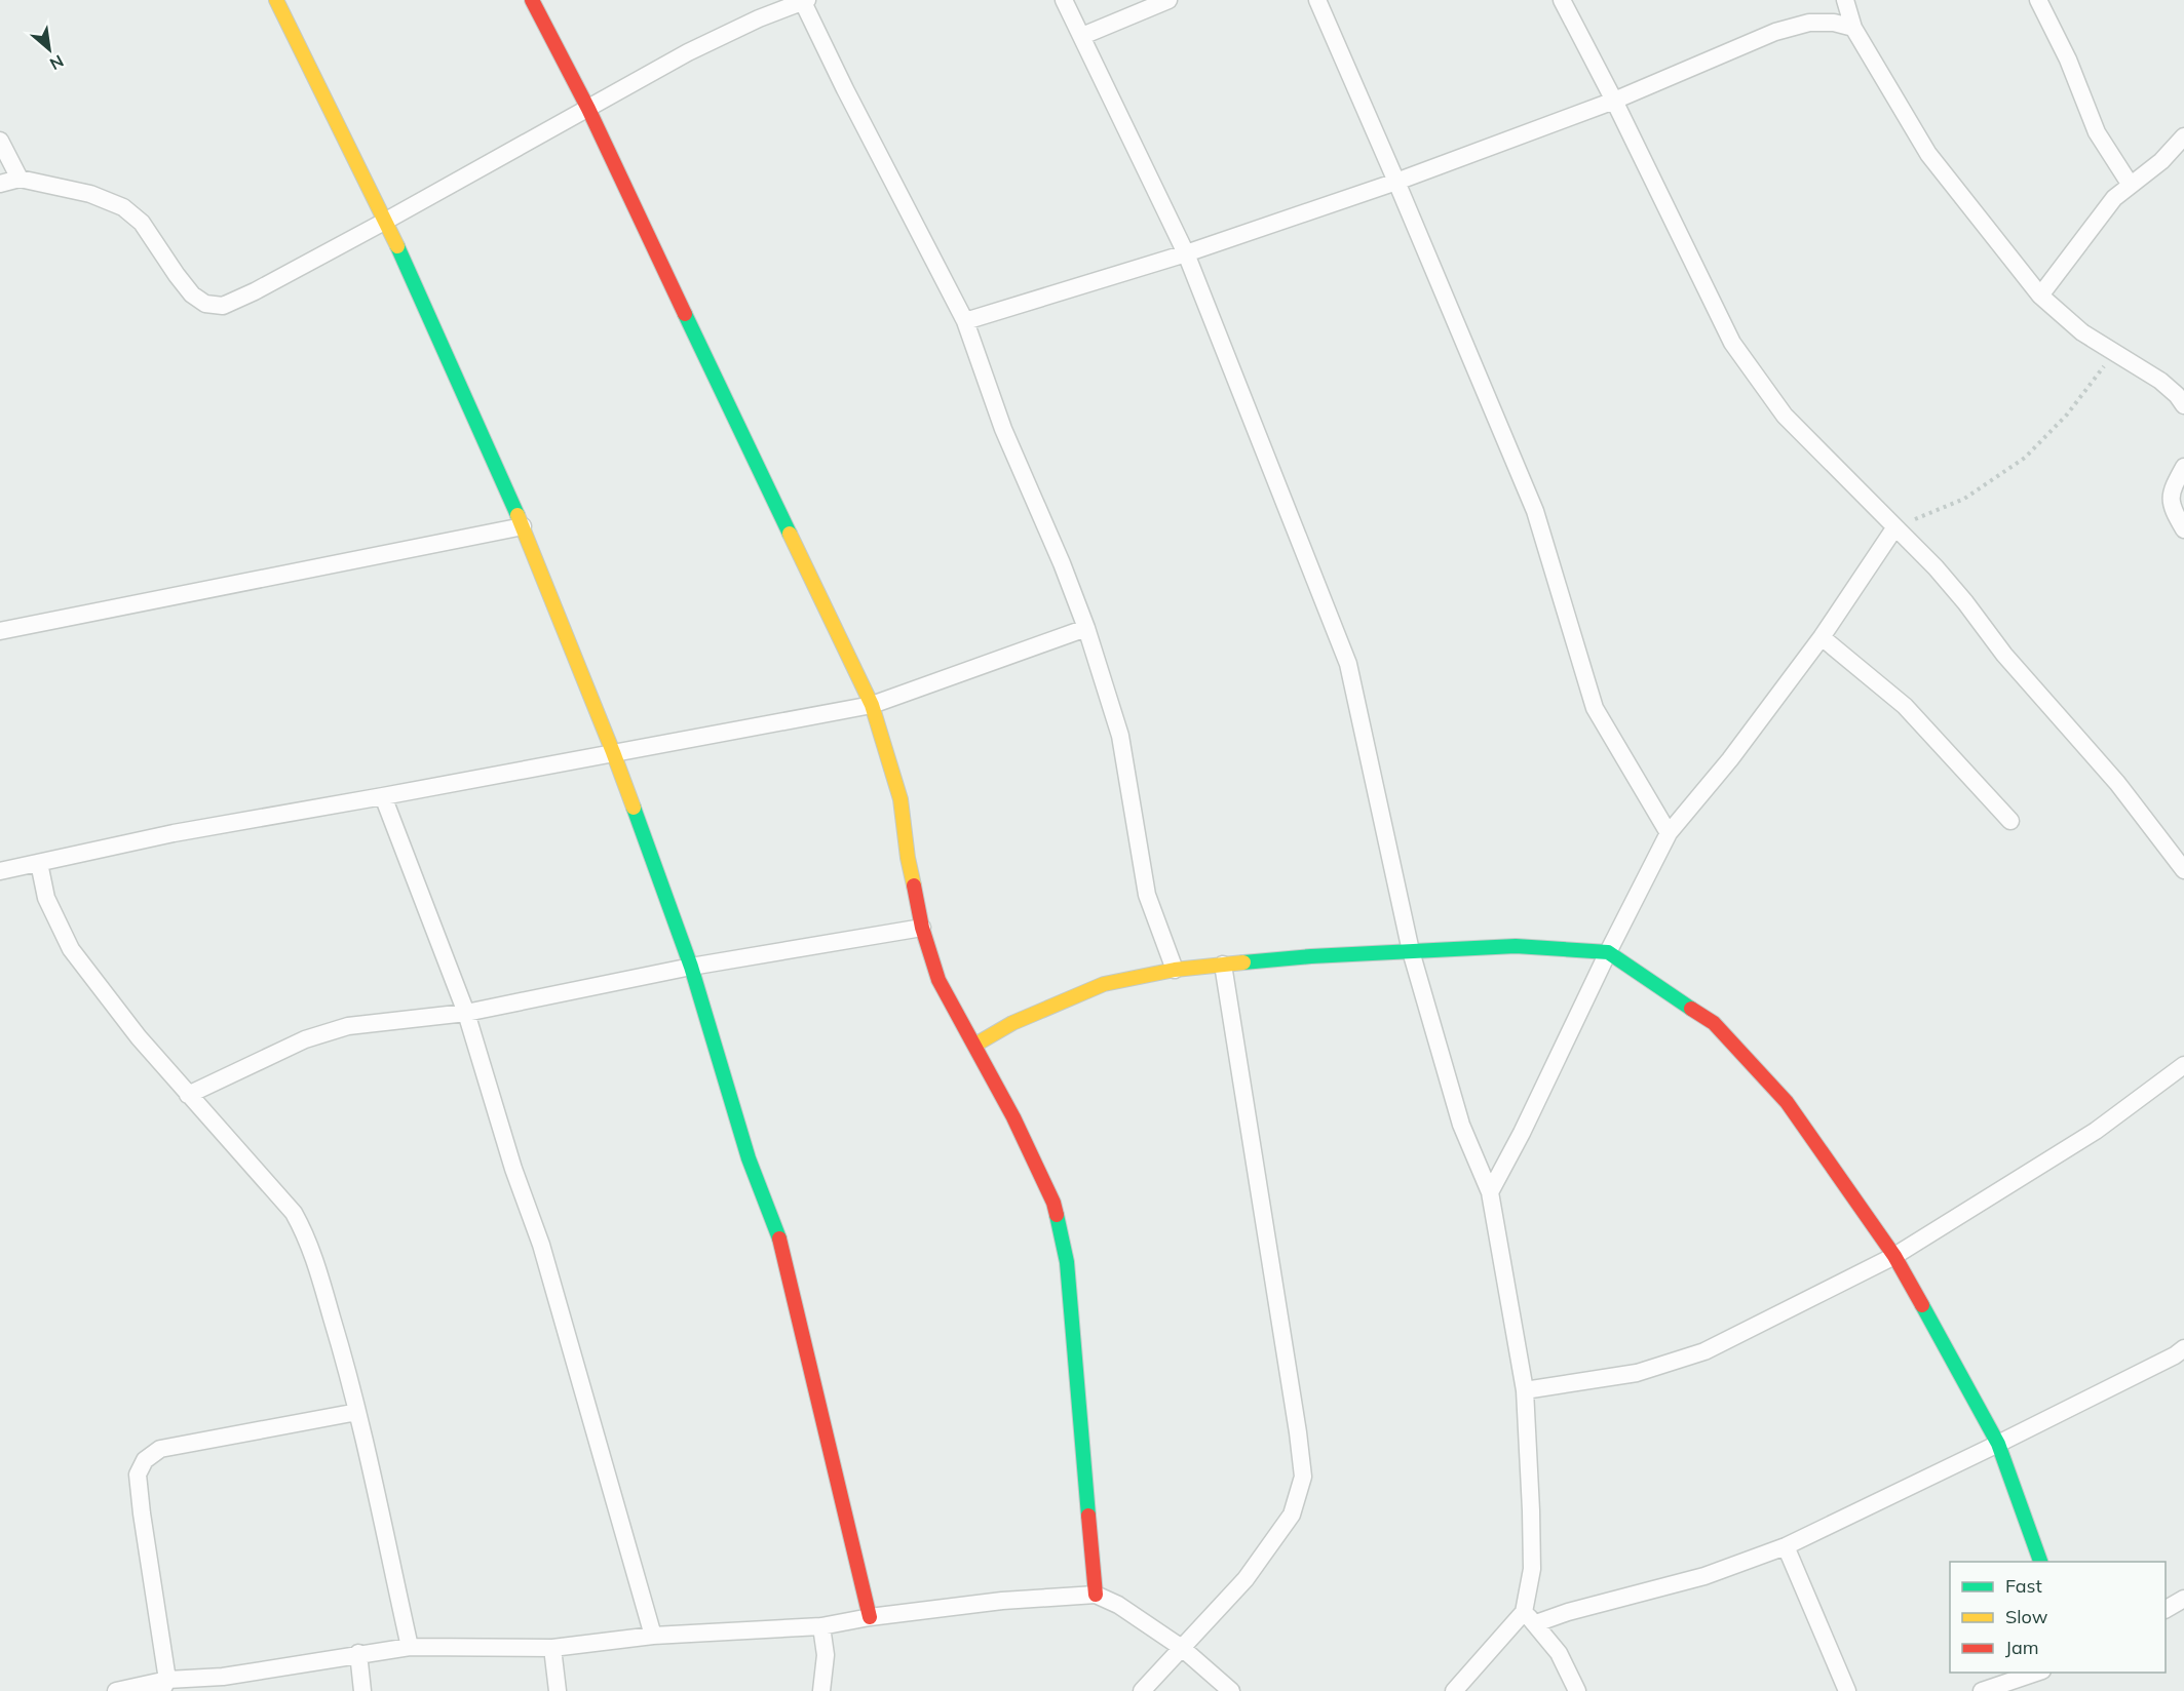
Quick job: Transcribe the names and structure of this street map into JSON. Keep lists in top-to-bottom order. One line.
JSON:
{"legend":["Fast","Slow","Jam"],"north":"bottom right"}
